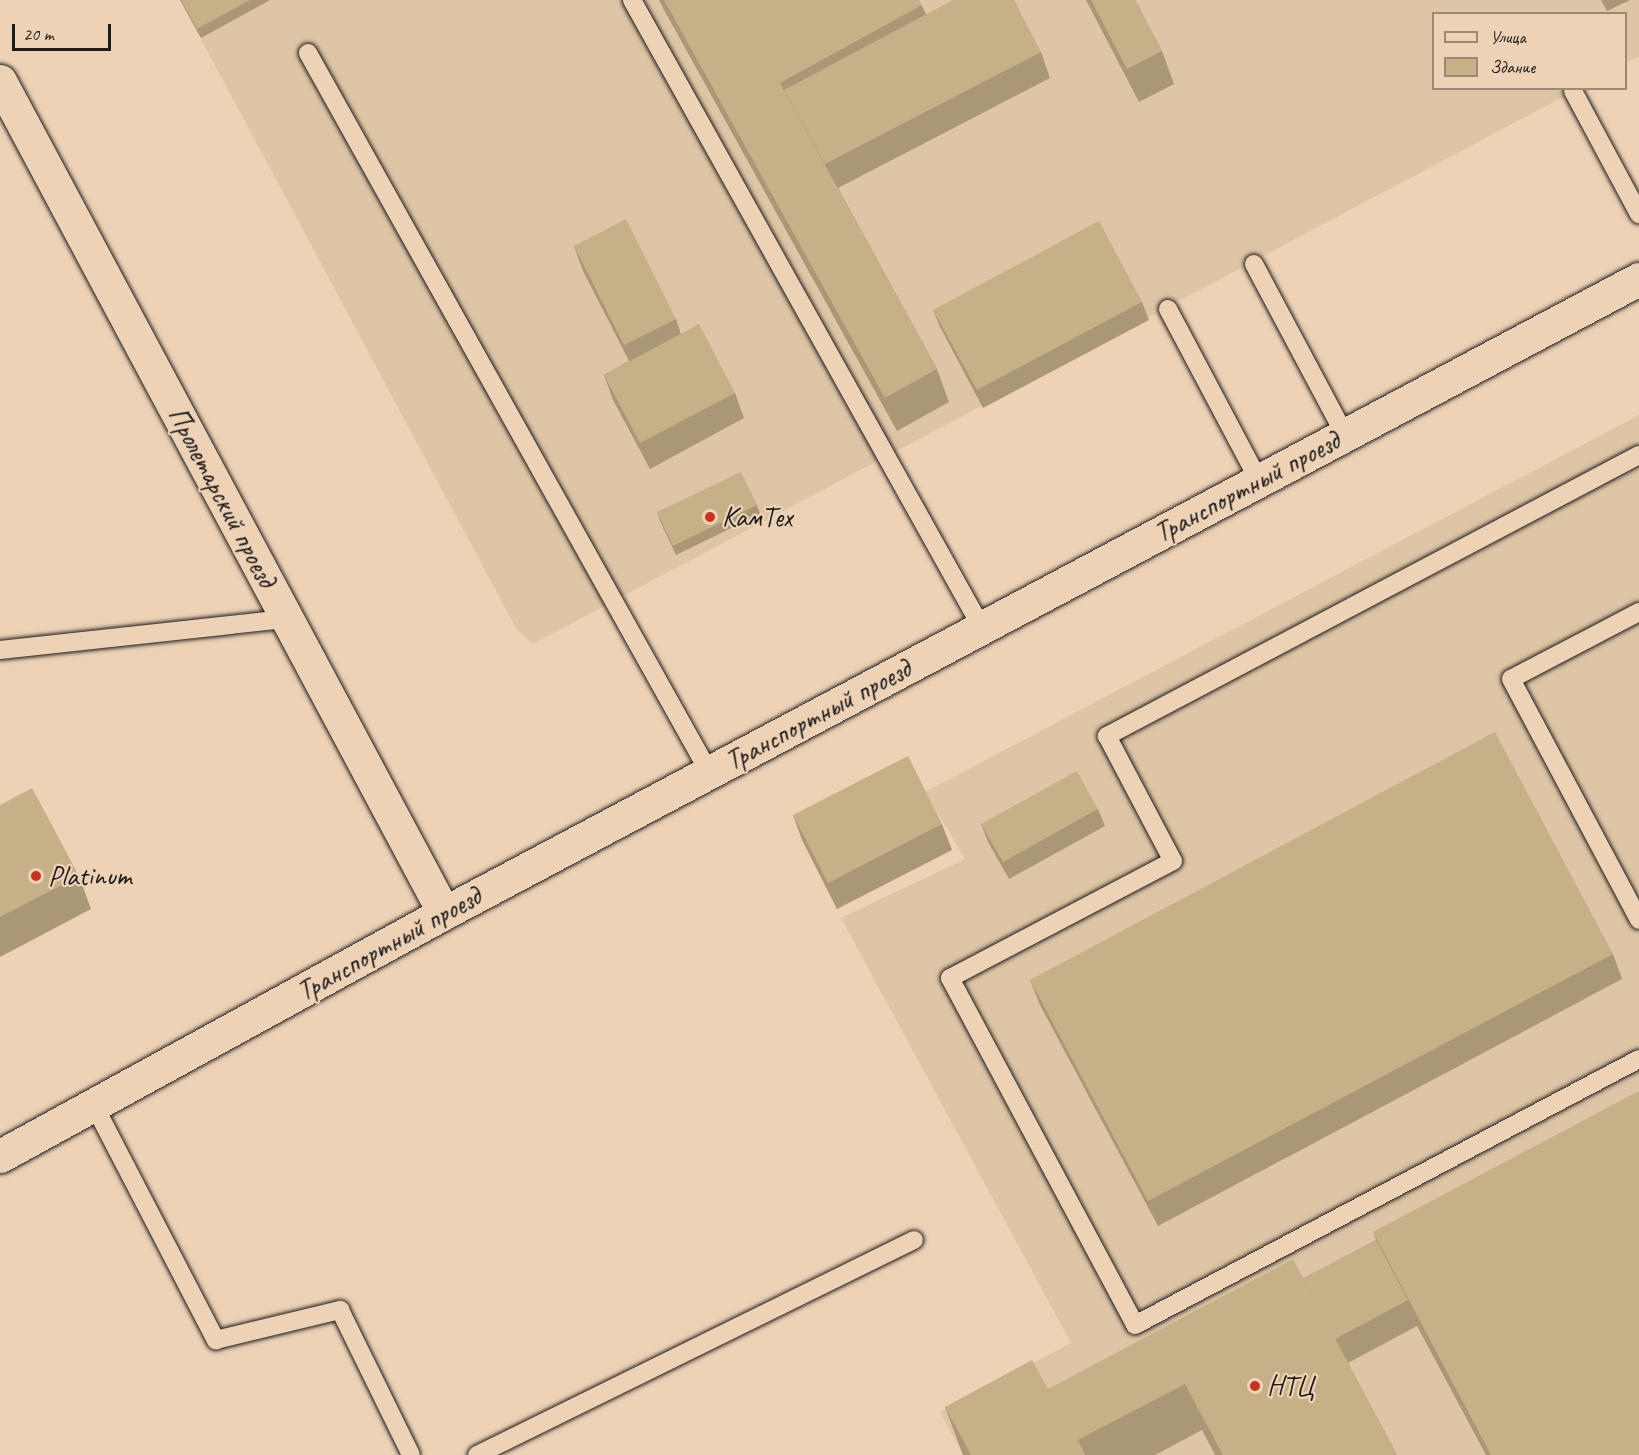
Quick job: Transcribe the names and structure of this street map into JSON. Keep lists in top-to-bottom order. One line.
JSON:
{"streets":{"street":["Транспортный проезд","Пролетарский проезд"]},"crossings":[["Транспортный проезд","Пролетарский проезд"]],"places":["КамТех","Platinum","НТЦ"],"legend":["Улица","Здание"],"scale_bar":"20 m"}
